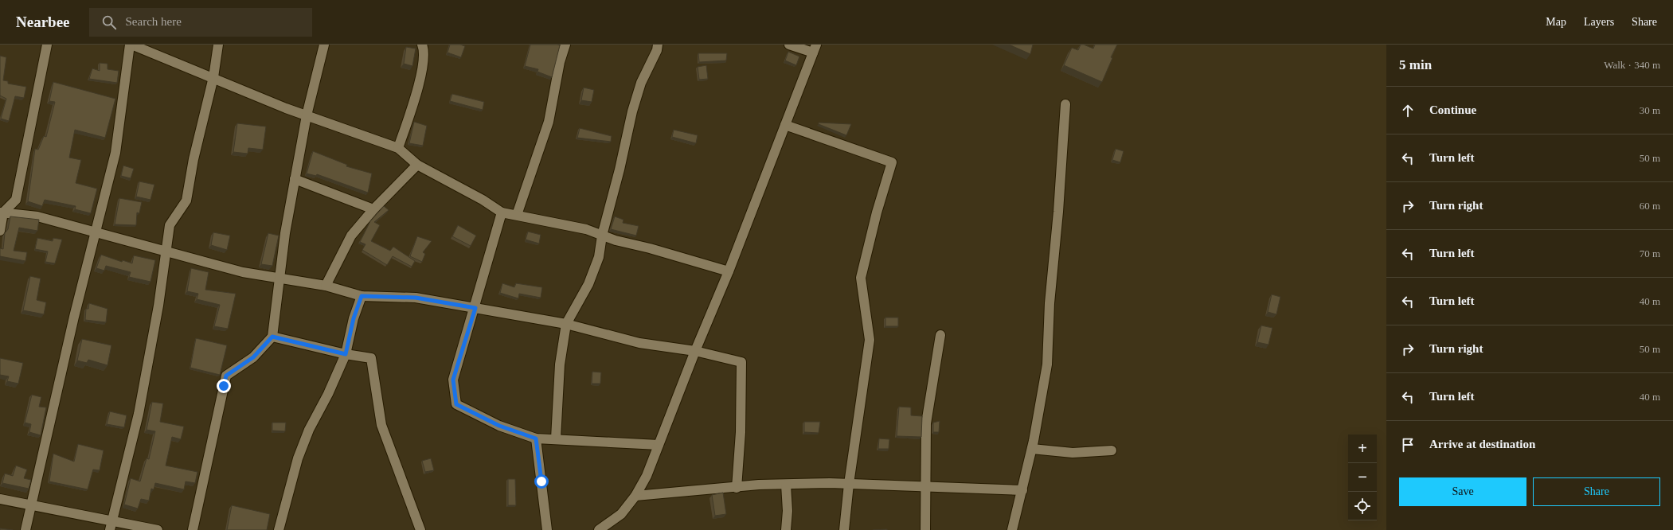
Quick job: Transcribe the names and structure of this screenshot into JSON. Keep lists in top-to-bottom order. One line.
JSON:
{"page":{"header":"Nearbee","search":"Search here","nav":["Map","Layers","Share"],"heading":["5 min","Walk · 340 m"],"list":[["Continue","30 m"],["Turn left","50 m"],["Turn right","60 m"],["Turn left","70 m"],["Turn left","40 m"],["Turn right","50 m"],["Turn left","40 m"],"Arrive at destination"],"map_buttons":["+","−"],"buttons":["Save","Share"]}}
